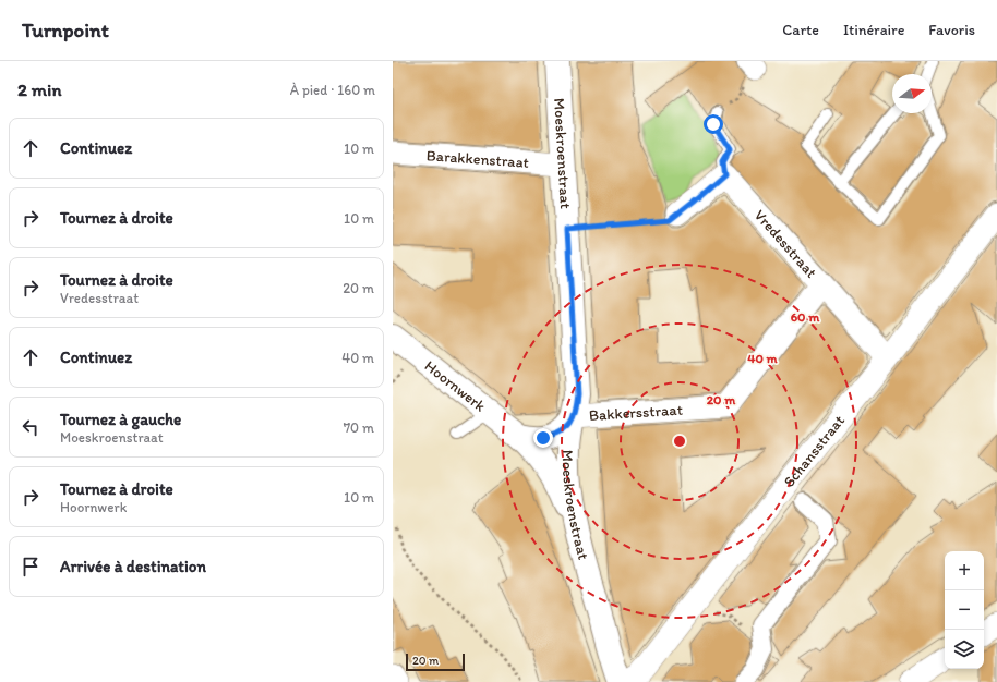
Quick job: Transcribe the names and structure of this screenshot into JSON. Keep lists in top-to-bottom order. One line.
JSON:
{"streets":{"street":["Moeskroenstraat","Barakkenstraat","Vredesstraat","Hoornwerk","Bakkersstraat","Schansstraat"]},"crossings":[["Moeskroenstraat","Barakkenstraat"],["Moeskroenstraat","Hoornwerk"],["Moeskroenstraat","Bakkersstraat"],["Vredesstraat","Bakkersstraat"],["Vredesstraat","Schansstraat"]],"scale_bar":"20 m","north":"right","page":{"header":"Turnpoint","nav":["Carte","Itinéraire","Favoris"],"heading":["2 min","À pied · 160 m"],"list":[["Continuez","10 m"],["Tournez à droite","10 m"],["Tournez à droite","Vredesstraat","20 m"],["Continuez","40 m"],["Tournez à gauche","Moeskroenstraat","70 m"],["Tournez à droite","Hoornwerk","10 m"],"Arrivée à destination"],"map_buttons":["+","−"],"scale":"20 m"},"rings":["60 m","40 m","20 m"]}
